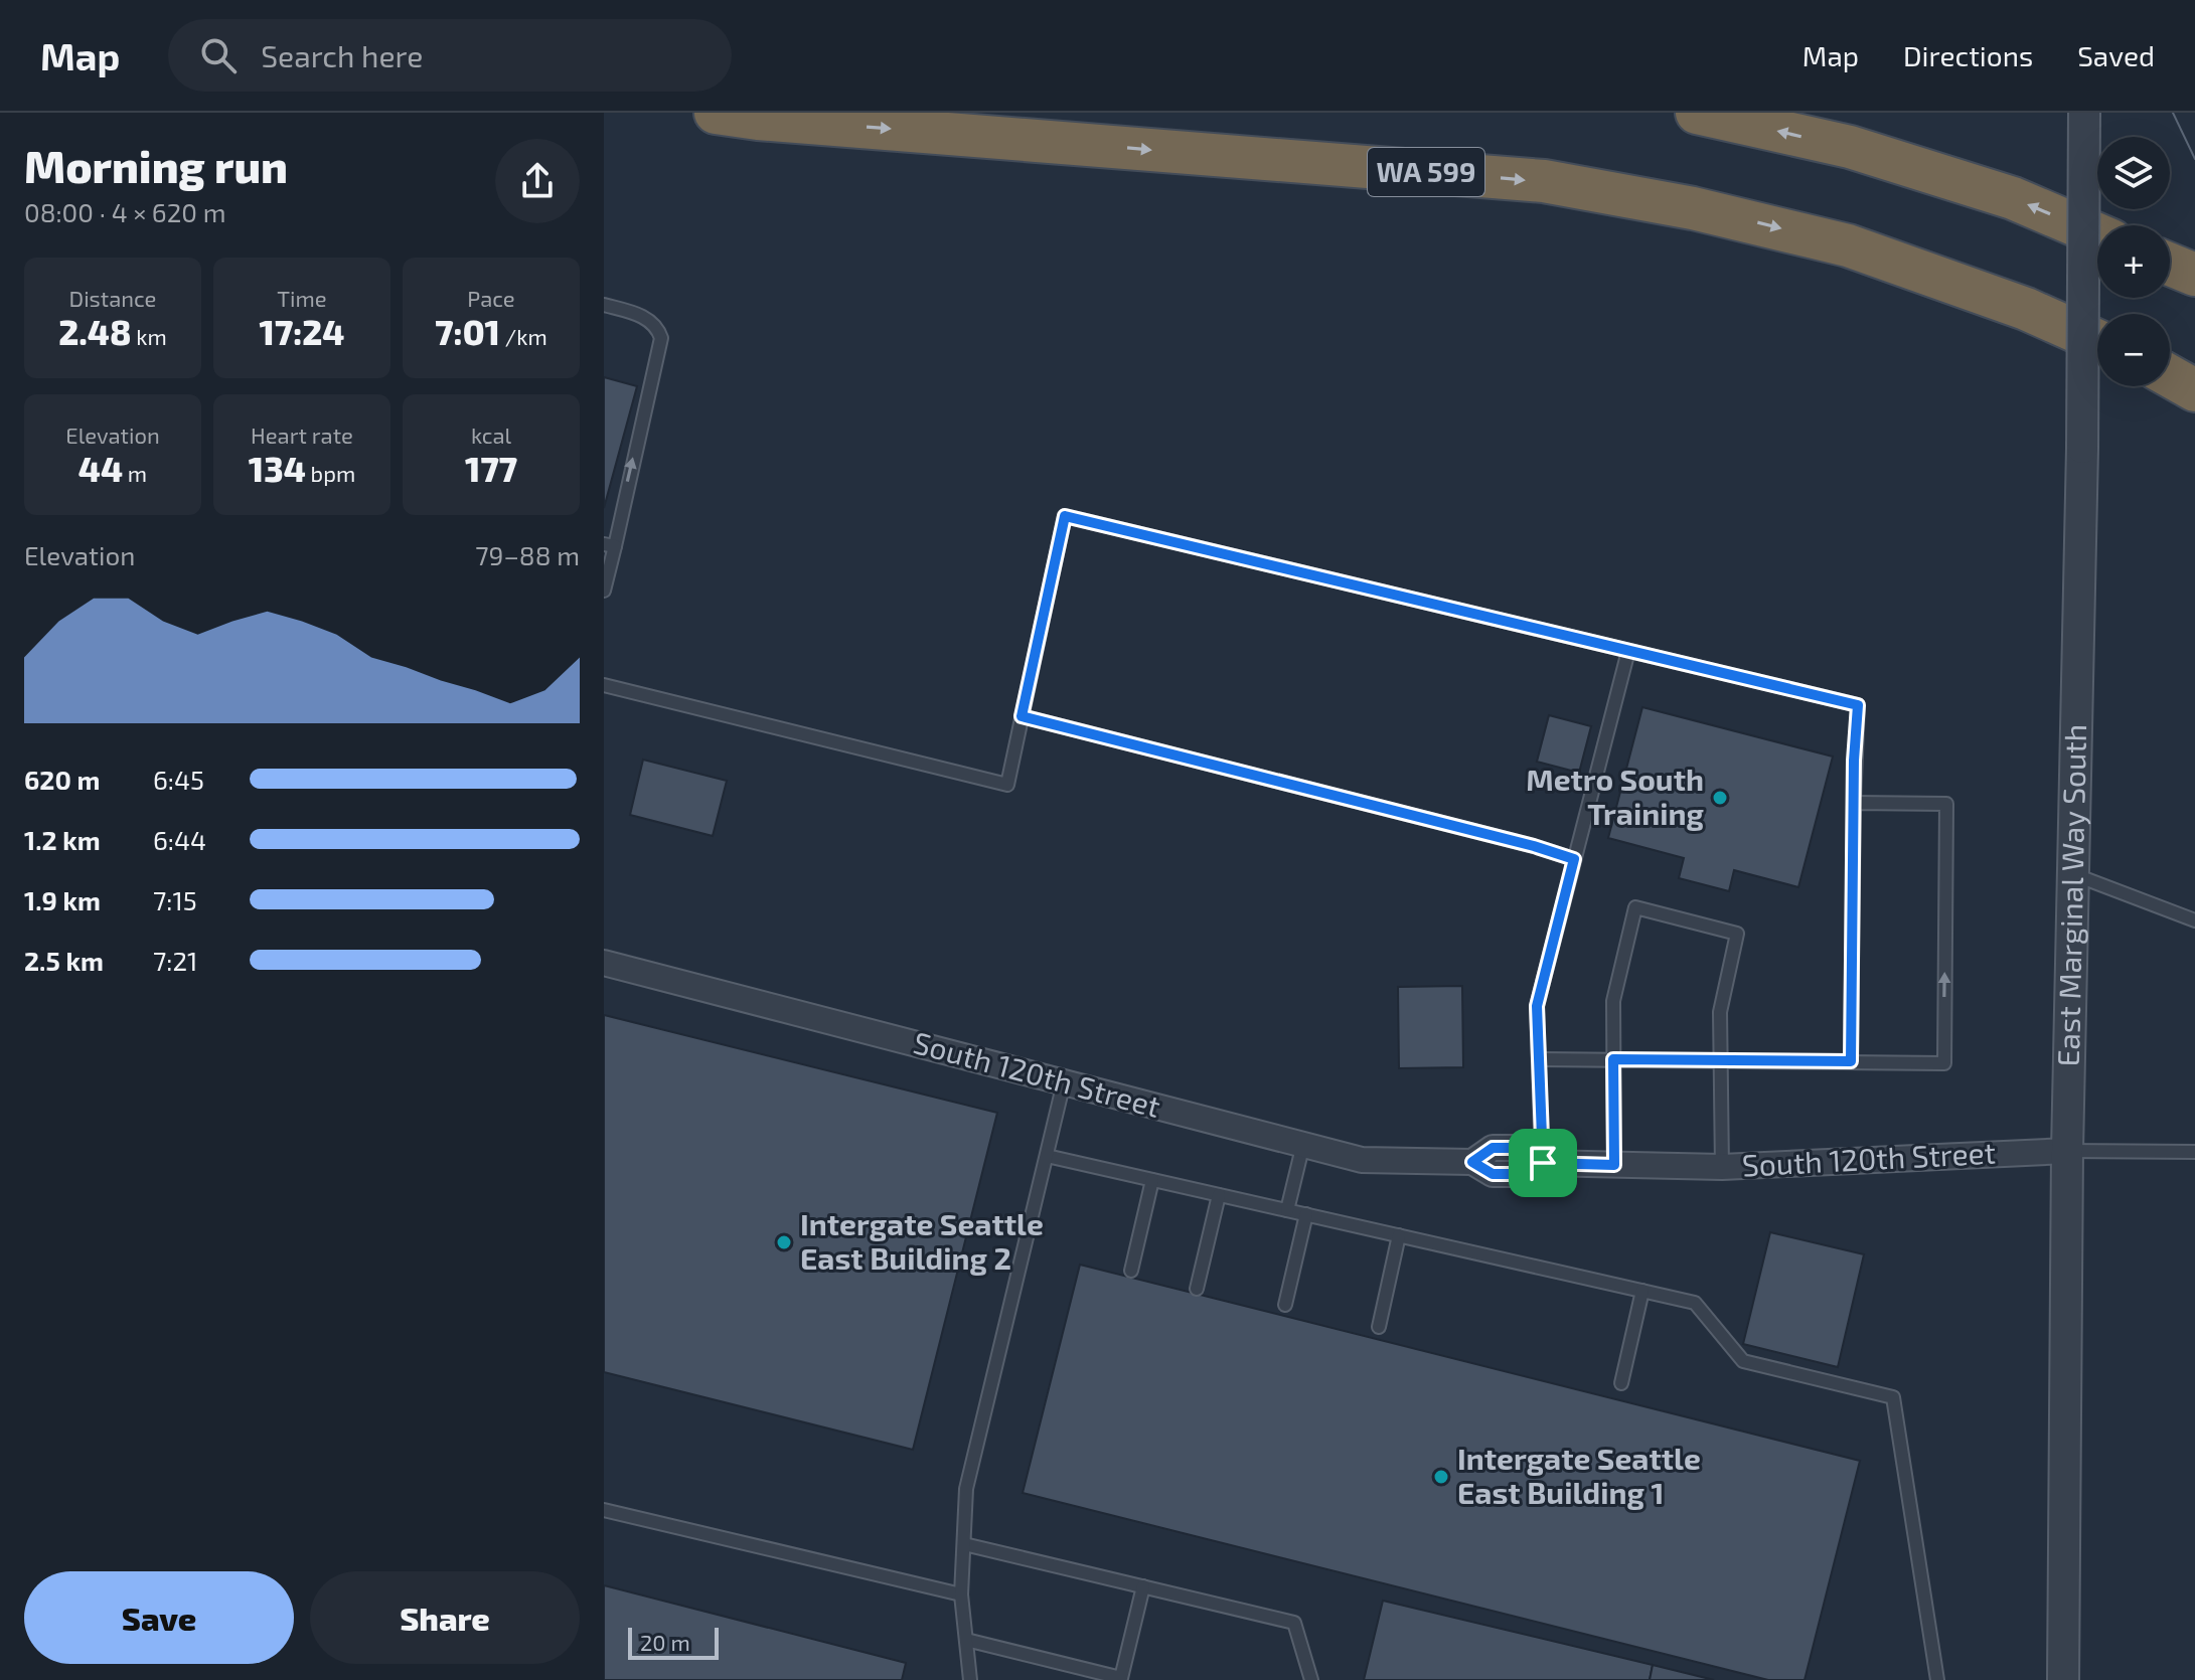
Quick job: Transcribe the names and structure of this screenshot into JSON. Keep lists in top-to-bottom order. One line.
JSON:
{"streets":{"highway":["WA 599"],"street":["East Marginal Way South","South 120th Street"]},"crossings":[["East Marginal Way South","South 120th Street"]],"places":["Metro South Training","Intergate Seattle East Building 2","Intergate Seattle East Building 1"],"scale_bar":"20 m","page":{"header":"Map","search":"Search here","nav":["Map","Directions","Saved"],"heading":["Morning run","08:00 · 4 × 620 m"],"map_buttons":["+","−"],"stats":[["Distance","2.48 km"],["Time","17:24"],["Pace","7:01 /km"],["Elevation","44 m"],["Heart rate","134 bpm"],["kcal","177"]],"chart":["Elevation","79–88 m"],"list":[{"name":"620 m","note":"6:45"},{"name":"1.2 km","note":"6:44"},{"name":"1.9 km","note":"7:15"},{"name":"2.5 km","note":"7:21"}],"buttons":["Save","Share"],"scale":"20 m"}}
